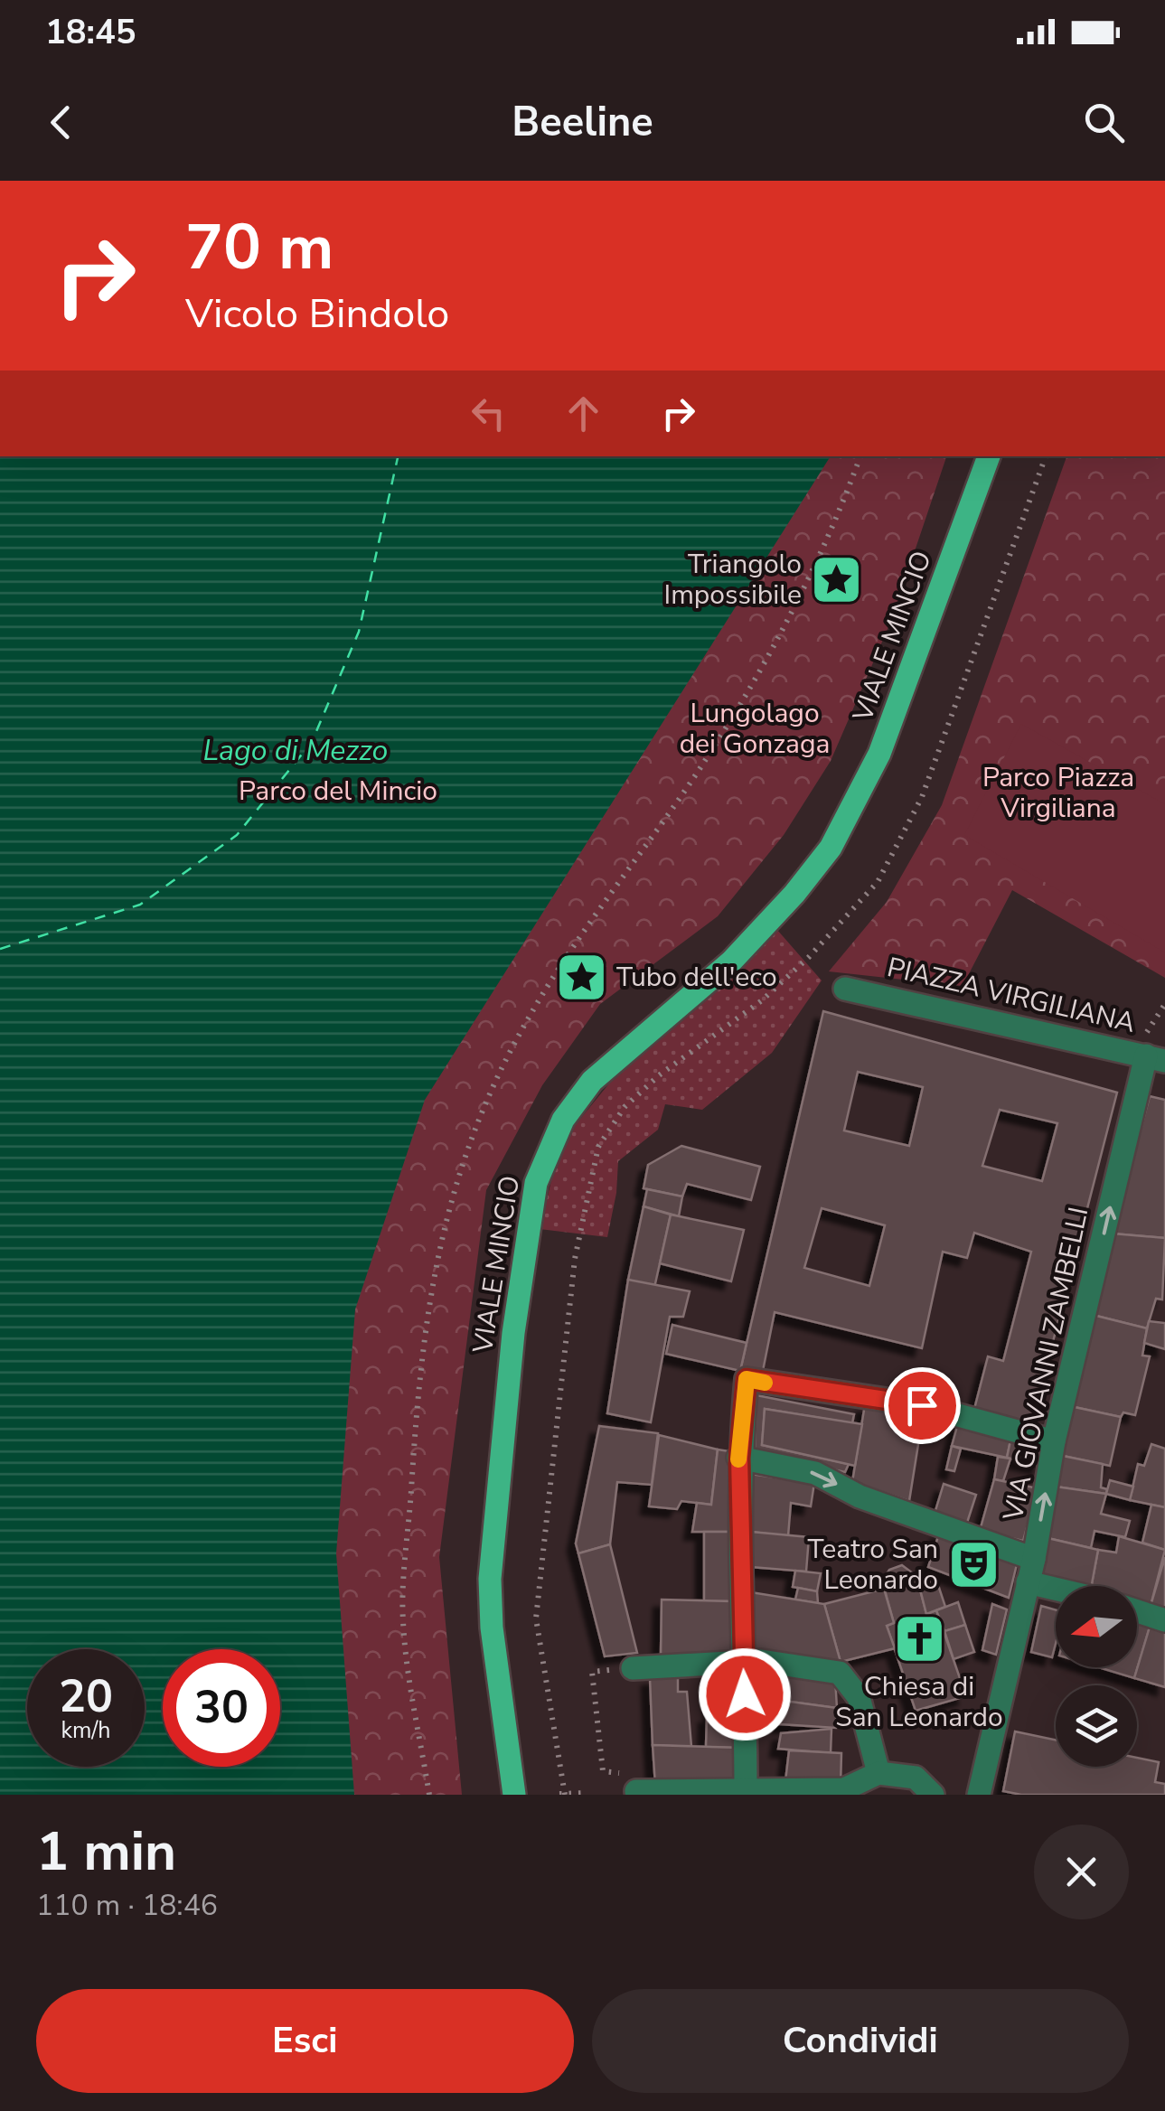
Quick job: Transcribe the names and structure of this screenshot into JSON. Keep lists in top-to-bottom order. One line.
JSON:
{"streets":{"main road":["VIALE MINCIO"],"street":["PIAZZA VIRGILIANA","VIA GIOVANNI ZAMBELLI"]},"crossings":[["PIAZZA VIRGILIANA","VIA GIOVANNI ZAMBELLI"]],"one_way":["VIA GIOVANNI ZAMBELLI"],"water":["Lago di Mezzo"],"parks":["Lungolago dei Gonzaga","Parco Piazza Virgiliana","Parco del Mincio"],"places":{"place":["Triangolo Impossibile","Tubo dell'eco"],"theatre":["Teatro San Leonardo"],"church":["Chiesa di San Leonardo"]},"north":"left","page":{"status":"18:45","header":"Beeline","turn":["70 m","Vicolo Bindolo"],"speed":"20 km/h","limit":"30","heading":["1 min","110 m · 18:46"],"buttons":["Esci","Condividi"]}}
